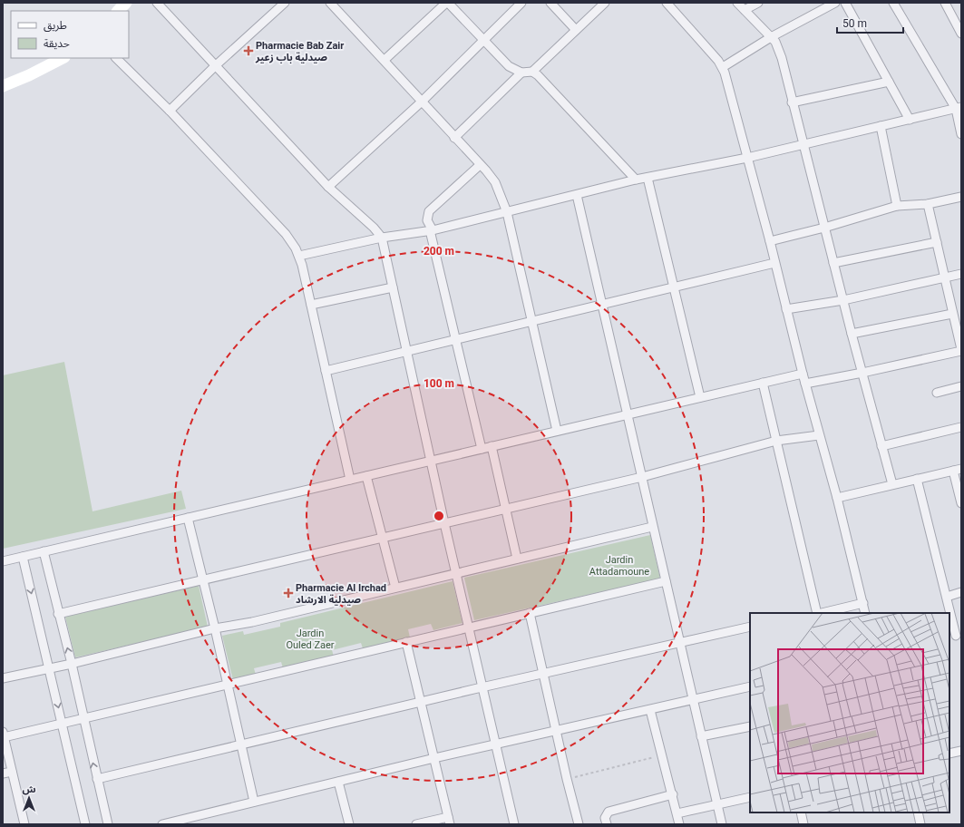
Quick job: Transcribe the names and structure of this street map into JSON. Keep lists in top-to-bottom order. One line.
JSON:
{"parks":["Jardin Attadamoune","Jardin Ouled Zaer"],"places":{"health":["Pharmacie Bab Zair صيدلية باب زعير","Pharmacie Al Irchad صيدلية الارشاد"]},"legend":["طريق","حديقة"],"scale_bar":"50 m","north":"top","rings":["200 m","100 m"]}
